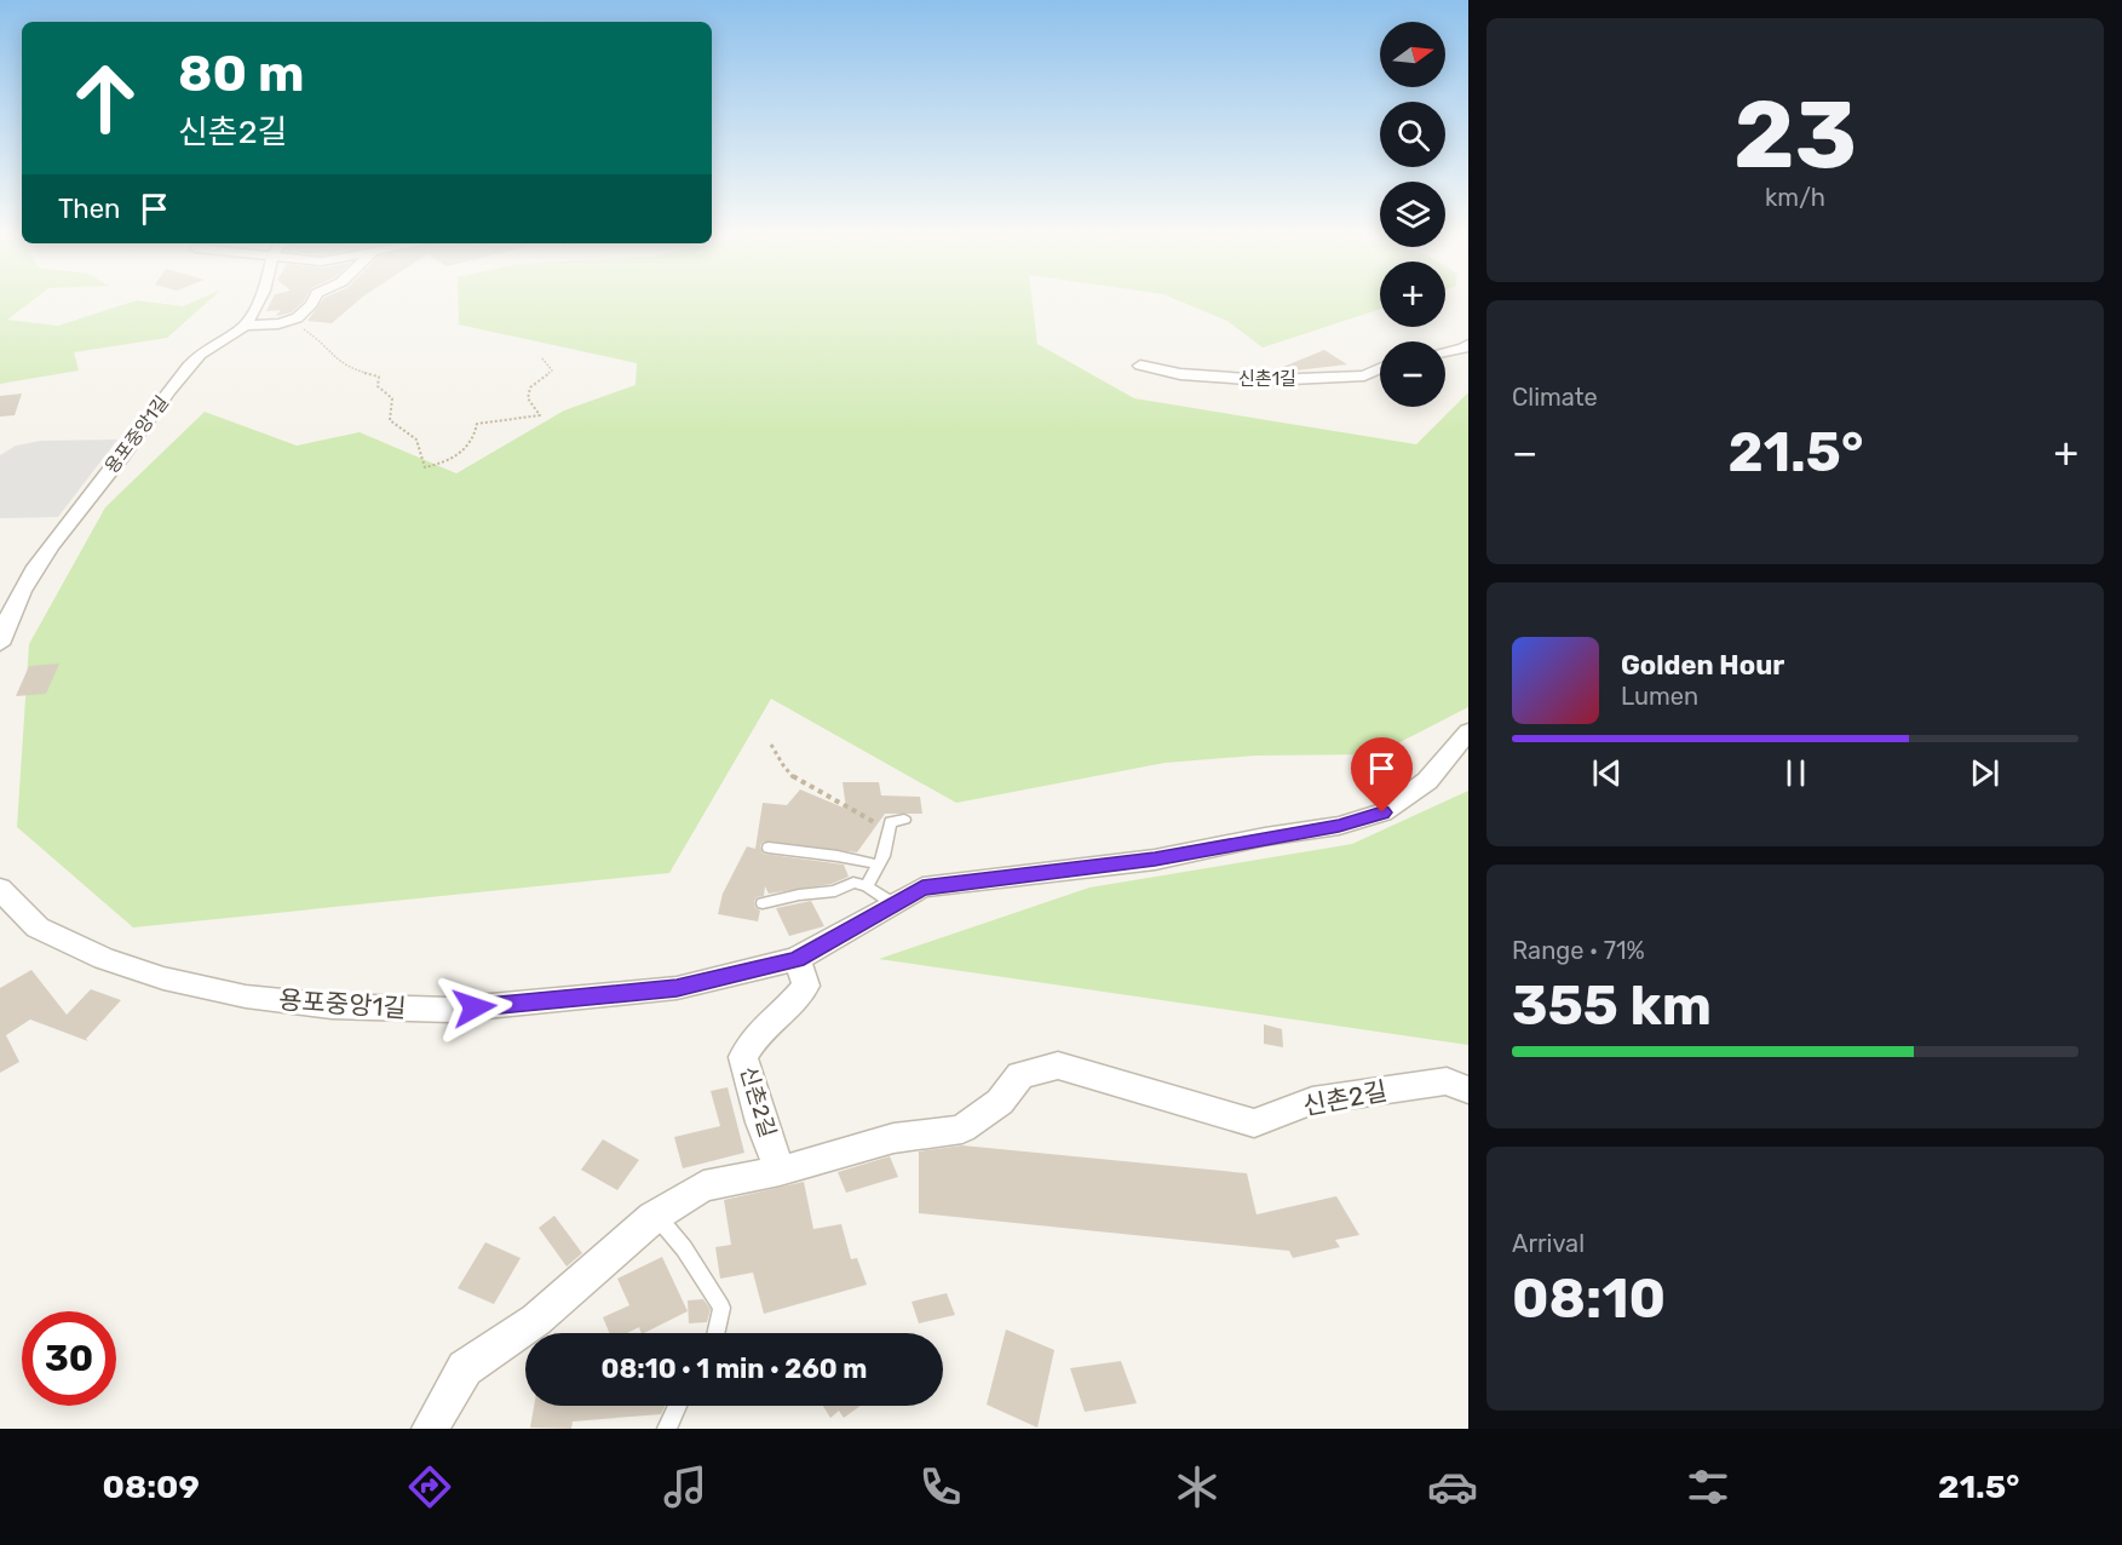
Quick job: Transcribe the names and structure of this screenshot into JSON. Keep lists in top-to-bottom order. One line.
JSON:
{"streets":{"street":["신촌1길","용포중앙1길","신촌2길"]},"crossings":[["용포중앙1길","신촌2길"]],"north":"right","page":{"tile":[["23","km/h"],"Climate",["Range · 71%","355 km"],["Arrival","08:10"]],"map_buttons":["+","−"],"turn":["80 m","신촌2길"],"then":"Then","heat":["−","21.5°","+"],"song":["Golden Hour","Lumen"],"limit":"30","trip":"08:10 · 1 min · 260 m","tabs":["08:09","21.5°"]}}
